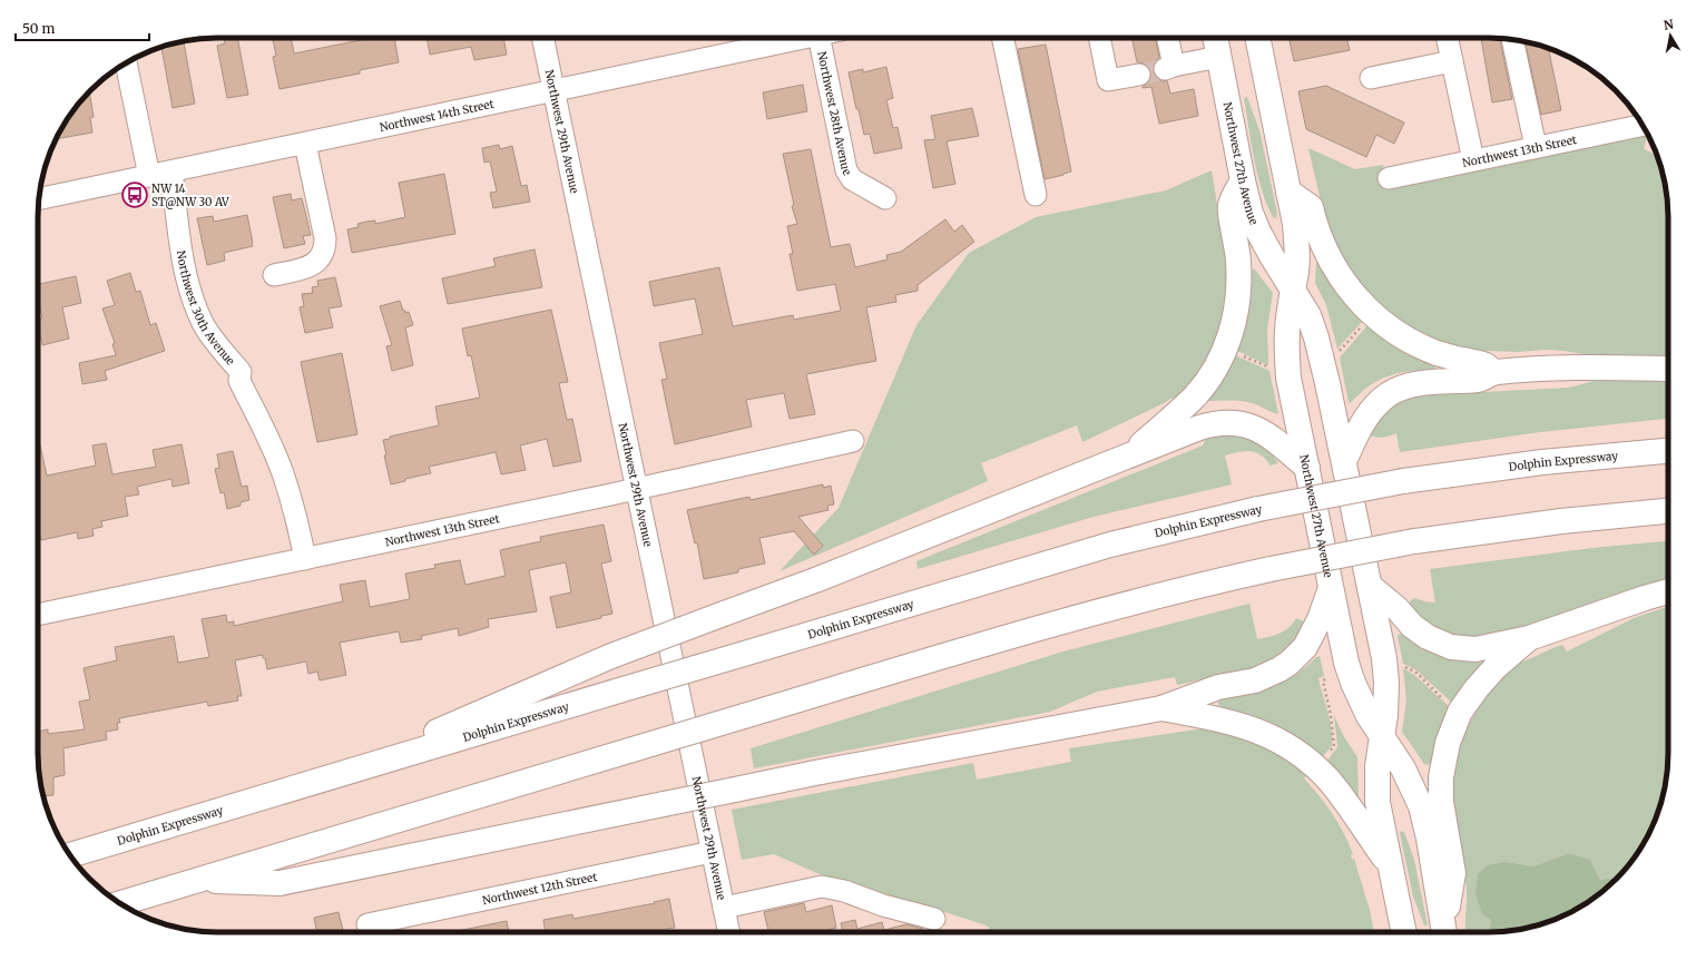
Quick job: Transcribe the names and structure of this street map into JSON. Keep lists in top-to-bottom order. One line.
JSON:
{"streets":{"highway":["Northwest 27th Avenue","Dolphin Expressway"],"street":["Northwest 28th Avenue","Northwest 14th Street","Northwest 29th Avenue","Northwest 13th Street","Northwest 30th Avenue","Northwest 12th Street"]},"crossings":[["Northwest 14th Street","Northwest 29th Avenue"],["Northwest 14th Street","Northwest 30th Avenue"],["Northwest 29th Avenue","Northwest 13th Street"],["Northwest 29th Avenue","Northwest 12th Street"],["Northwest 13th Street","Northwest 30th Avenue"]],"places":{"bus stop":["NW 14 ST@NW 30 AV"]},"scale_bar":"50 m","north":"top"}
